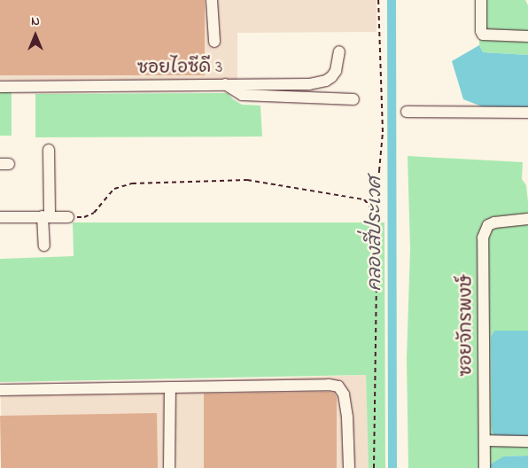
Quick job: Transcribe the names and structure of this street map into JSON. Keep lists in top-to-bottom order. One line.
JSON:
{"streets":{"street":["ซอยไอซีดี 3","ซอยจักรพงษ์"]},"water":["คลองสี่ประเวศ"],"north":"top"}
